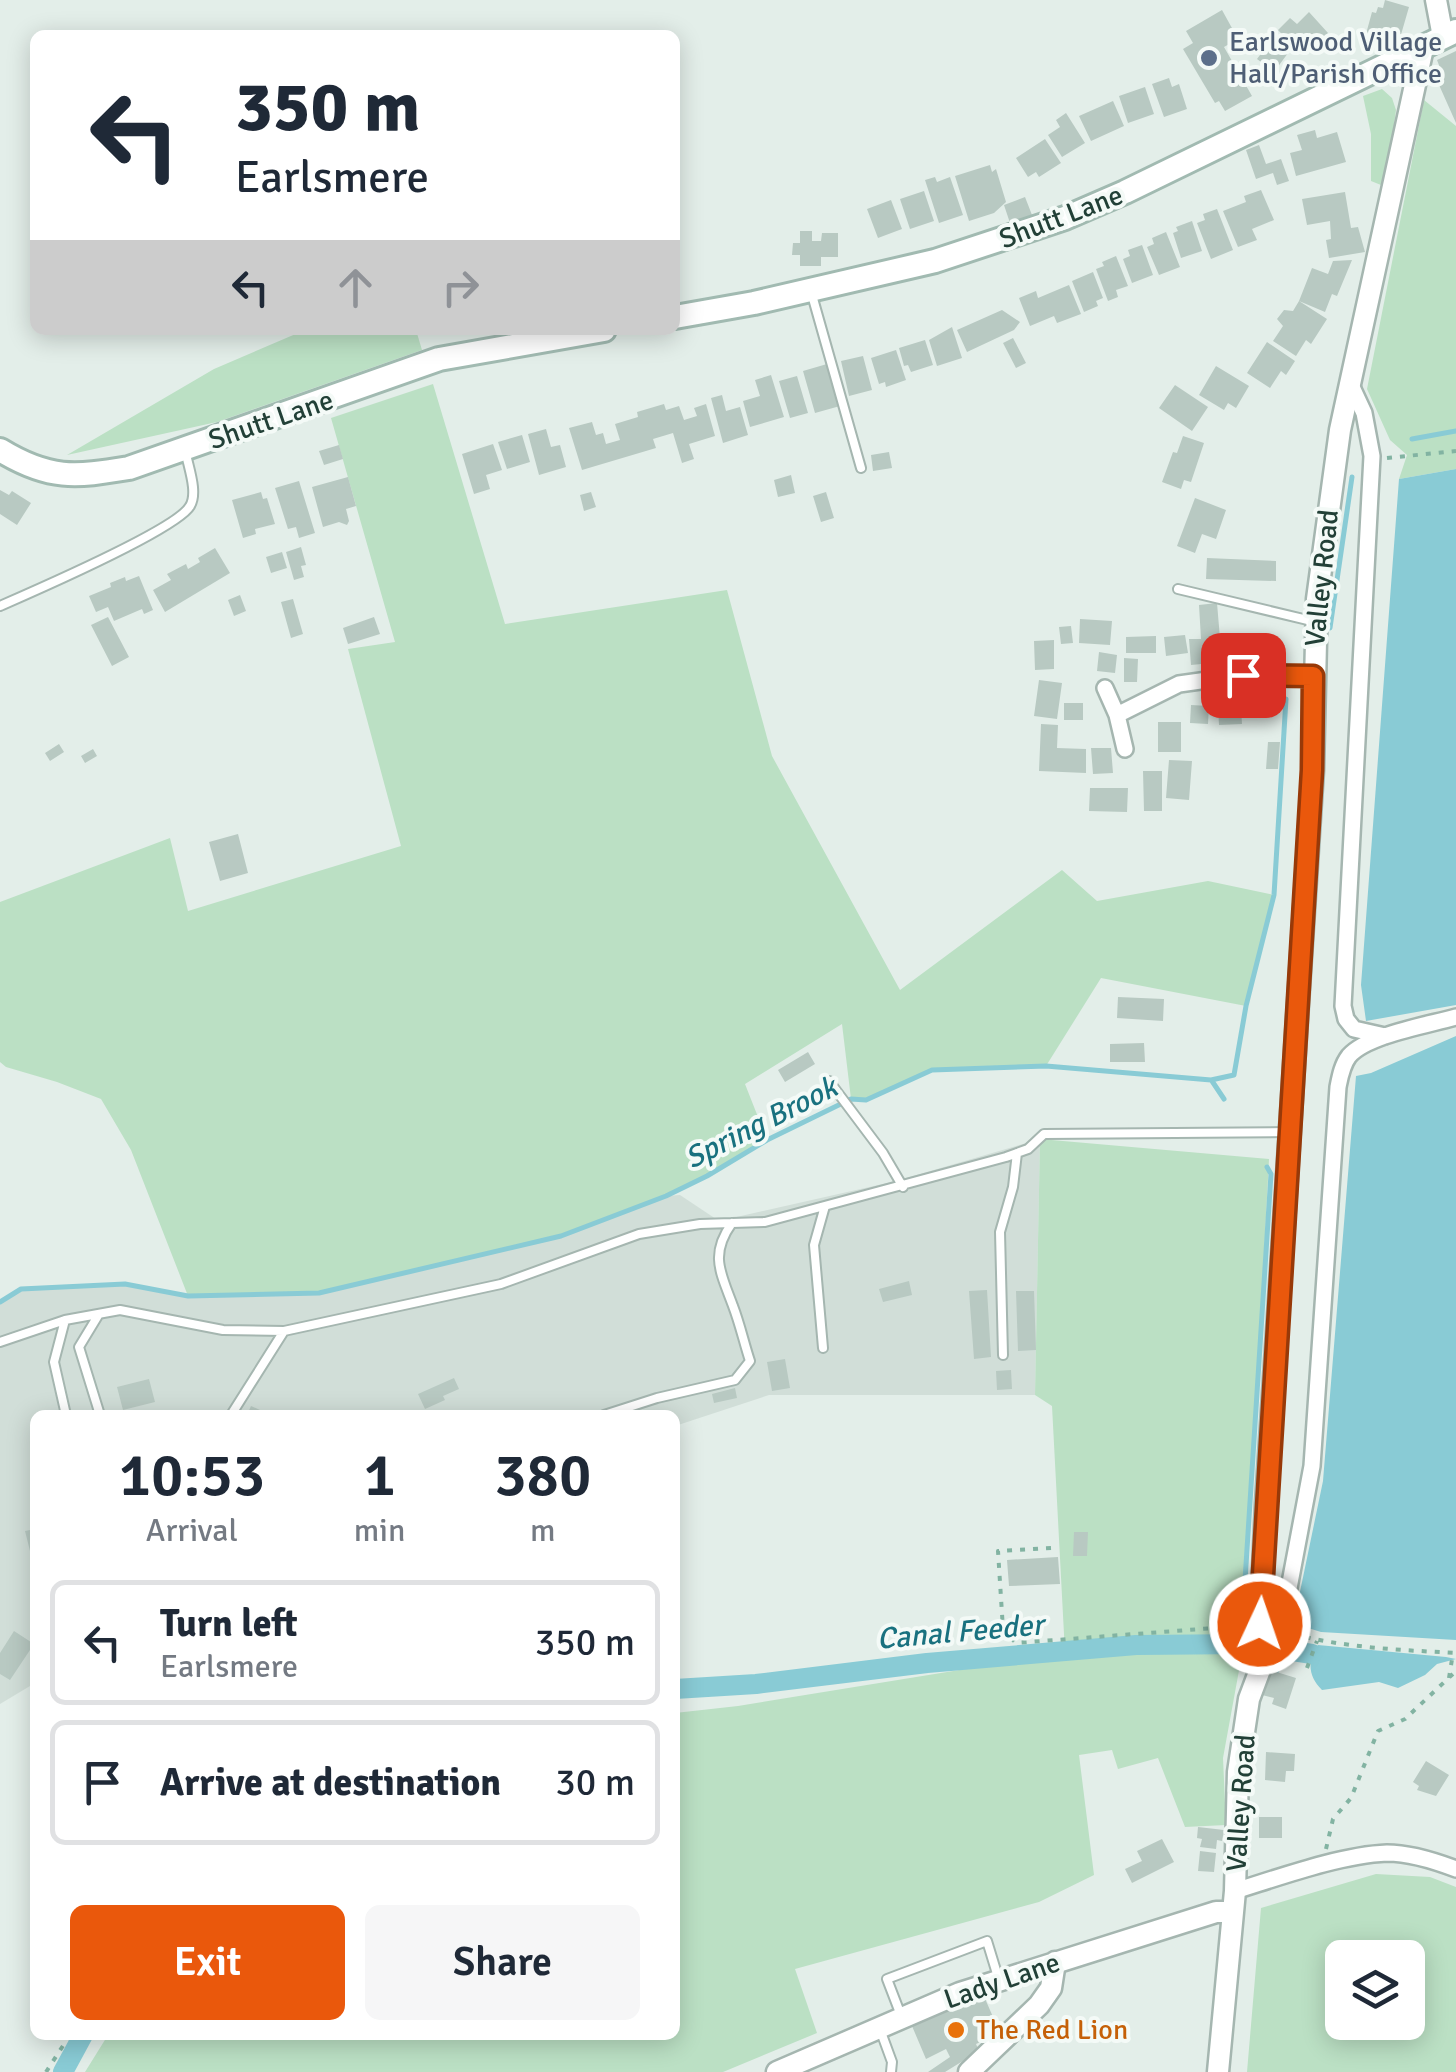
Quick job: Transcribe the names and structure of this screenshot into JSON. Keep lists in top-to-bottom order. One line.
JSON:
{"streets":{"main road":["Shutt Lane"],"street":["Valley Road","Lady Lane"]},"crossings":[["Shutt Lane","Valley Road"],["Valley Road","Lady Lane"]],"water":["Spring Brook","Canal Feeder"],"places":["Earlswood Village Hall/Parish Office","The Red Lion"],"page":{"turn":["350 m","Earlsmere"],"eta":["10:53","Arrival","1","min","380","m"],"list":[{"name":"Turn left","note":"Earlsmere","value":"350 m"},{"name":"Arrive at destination","value":"30 m"}],"buttons":["Exit","Share"]}}
